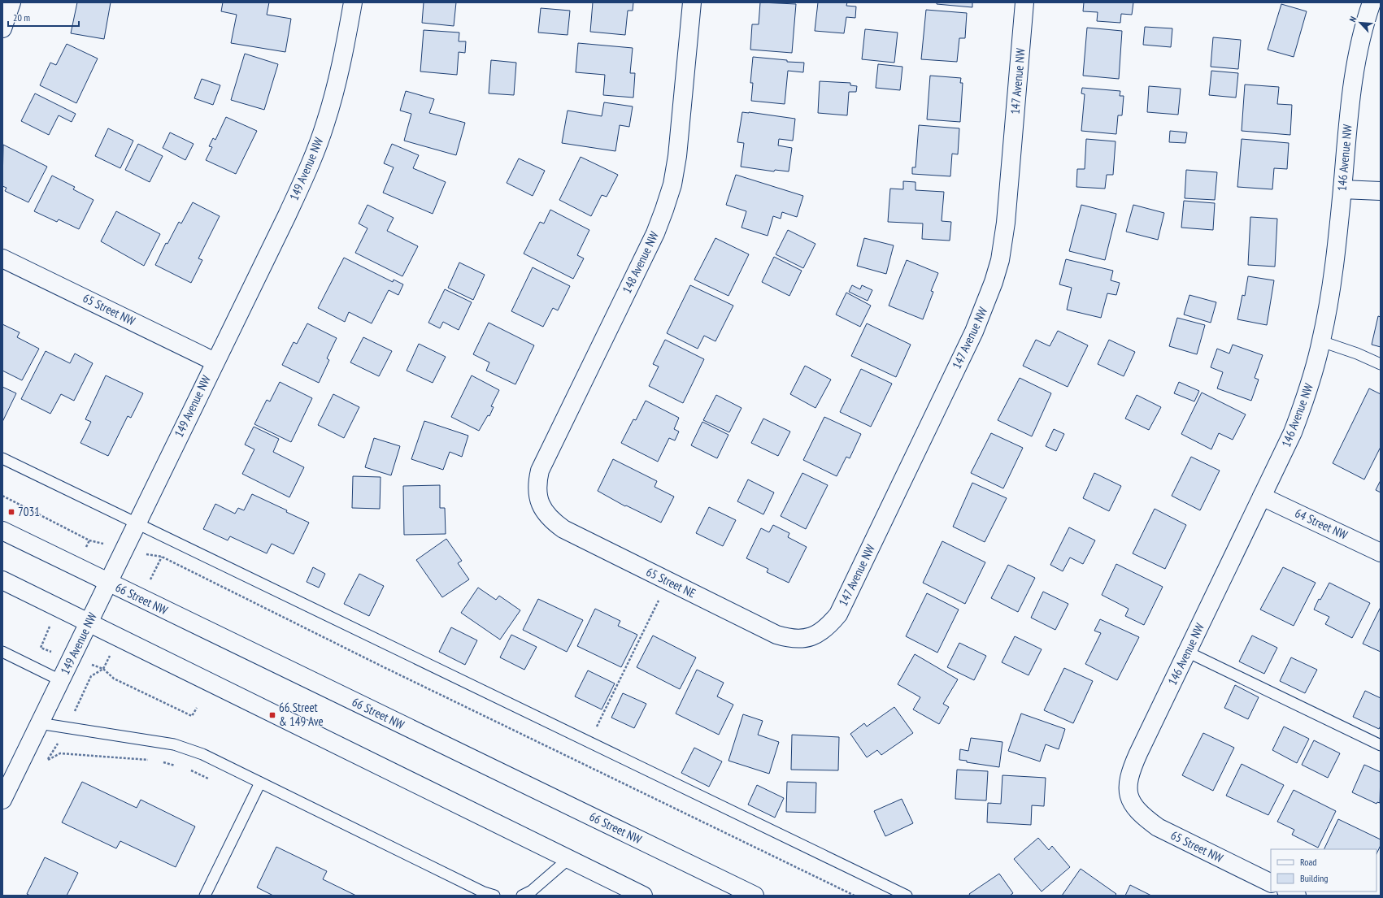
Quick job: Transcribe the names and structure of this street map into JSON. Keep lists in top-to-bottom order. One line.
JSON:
{"streets":{"street":["147 Avenue NW","146 Avenue NW","149 Avenue NW","148 Avenue NW","65 Street NW","64 Street NW","65 Street NE","66 Street NW"]},"crossings":[["147 Avenue NW","65 Street NE"],["146 Avenue NW","65 Street NW"],["146 Avenue NW","64 Street NW"],["149 Avenue NW","65 Street NW"],["149 Avenue NW","66 Street NW"],["148 Avenue NW","65 Street NE"]],"places":{"transit":["7031","66 Street & 149 Ave"]},"legend":["Road","Building"],"scale_bar":"20 m","north":"top left"}
